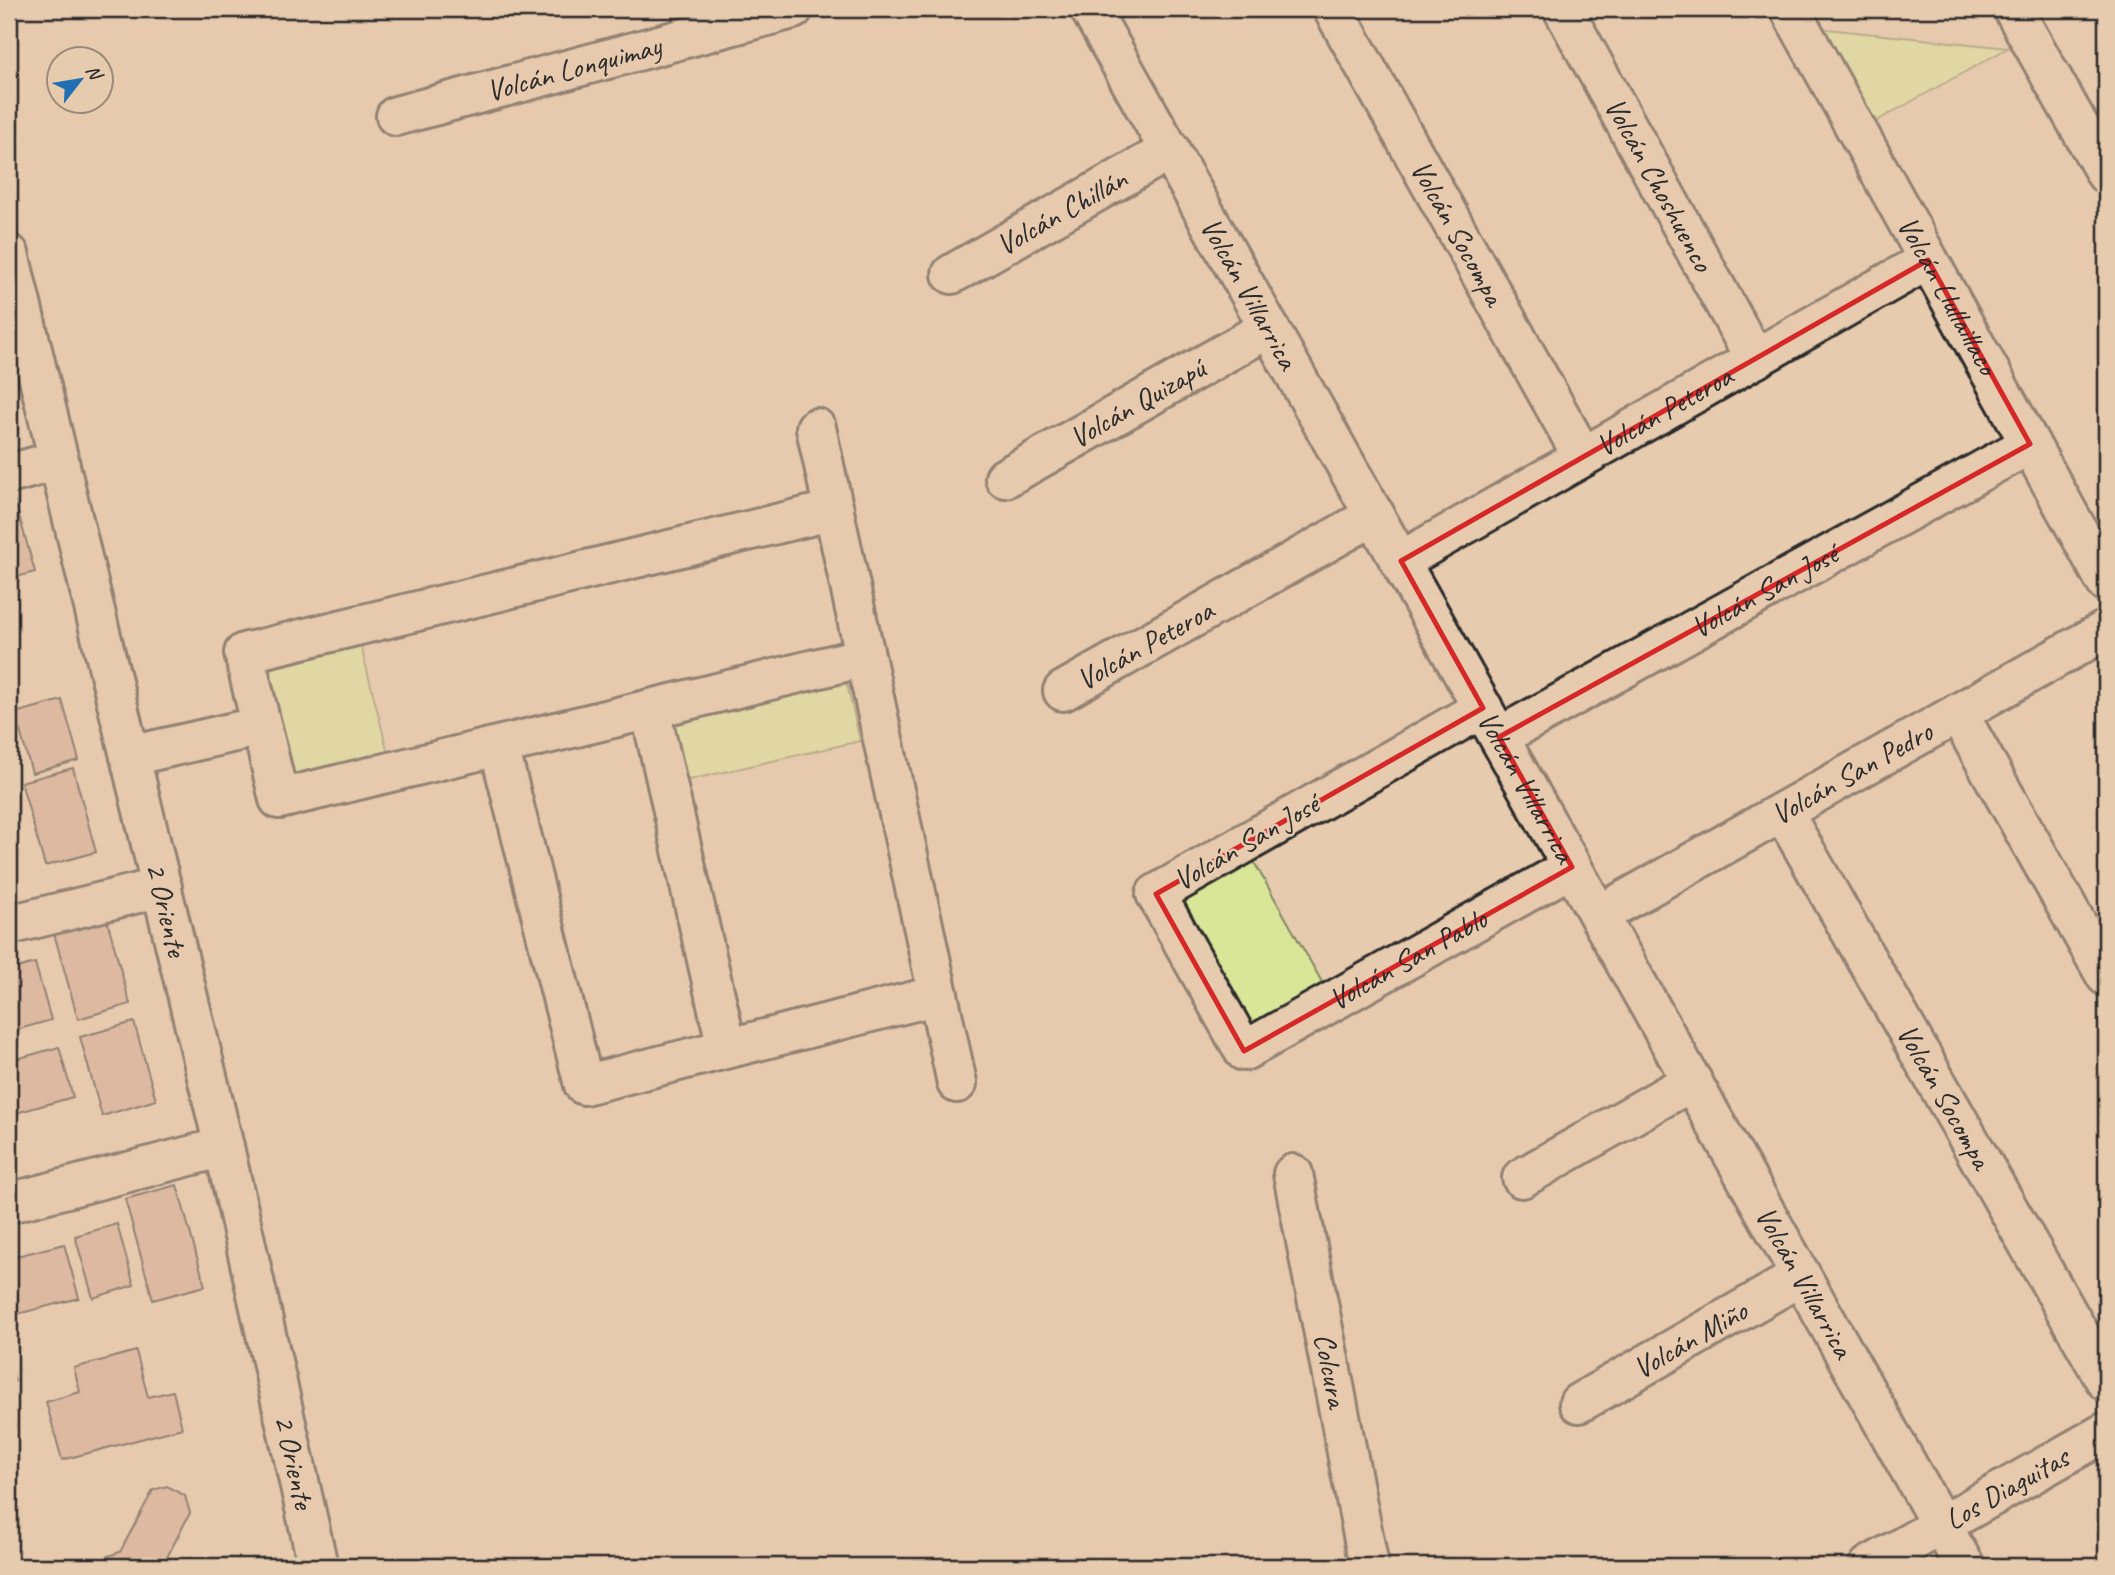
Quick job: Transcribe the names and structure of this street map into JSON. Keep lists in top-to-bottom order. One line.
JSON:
{"streets":{"street":["Volcán Lonquimay","Volcán Choshuenco","Volcán Chillán","Volcán Socompa","Volcán Villarrica","Volcán Llullaillaco","Volcán Quizapú","Volcán Peteroa","Volcán San José","Volcán San Pedro","2 Oriente","Volcán San Pablo","Volcán Miño","Colcura","Los Diaguitas"]},"crossings":[["Volcán Choshuenco","Volcán Peteroa"],["Volcán Chillán","Volcán Villarrica"],["Volcán Socompa","Volcán Peteroa"],["Volcán Socompa","Volcán San Pedro"],["Volcán Villarrica","Volcán Quizapú"],["Volcán Villarrica","Volcán Peteroa"],["Volcán Villarrica","Volcán San José"],["Volcán Villarrica","Volcán San Pedro"],["Volcán Villarrica","Volcán San Pablo"],["Volcán Villarrica","Volcán Miño"],["Volcán Villarrica","Los Diaguitas"],["Volcán Llullaillaco","Volcán Peteroa"],["Volcán Llullaillaco","Volcán San José"],["Volcán San José","Volcán San Pablo"]],"north":"top right"}
